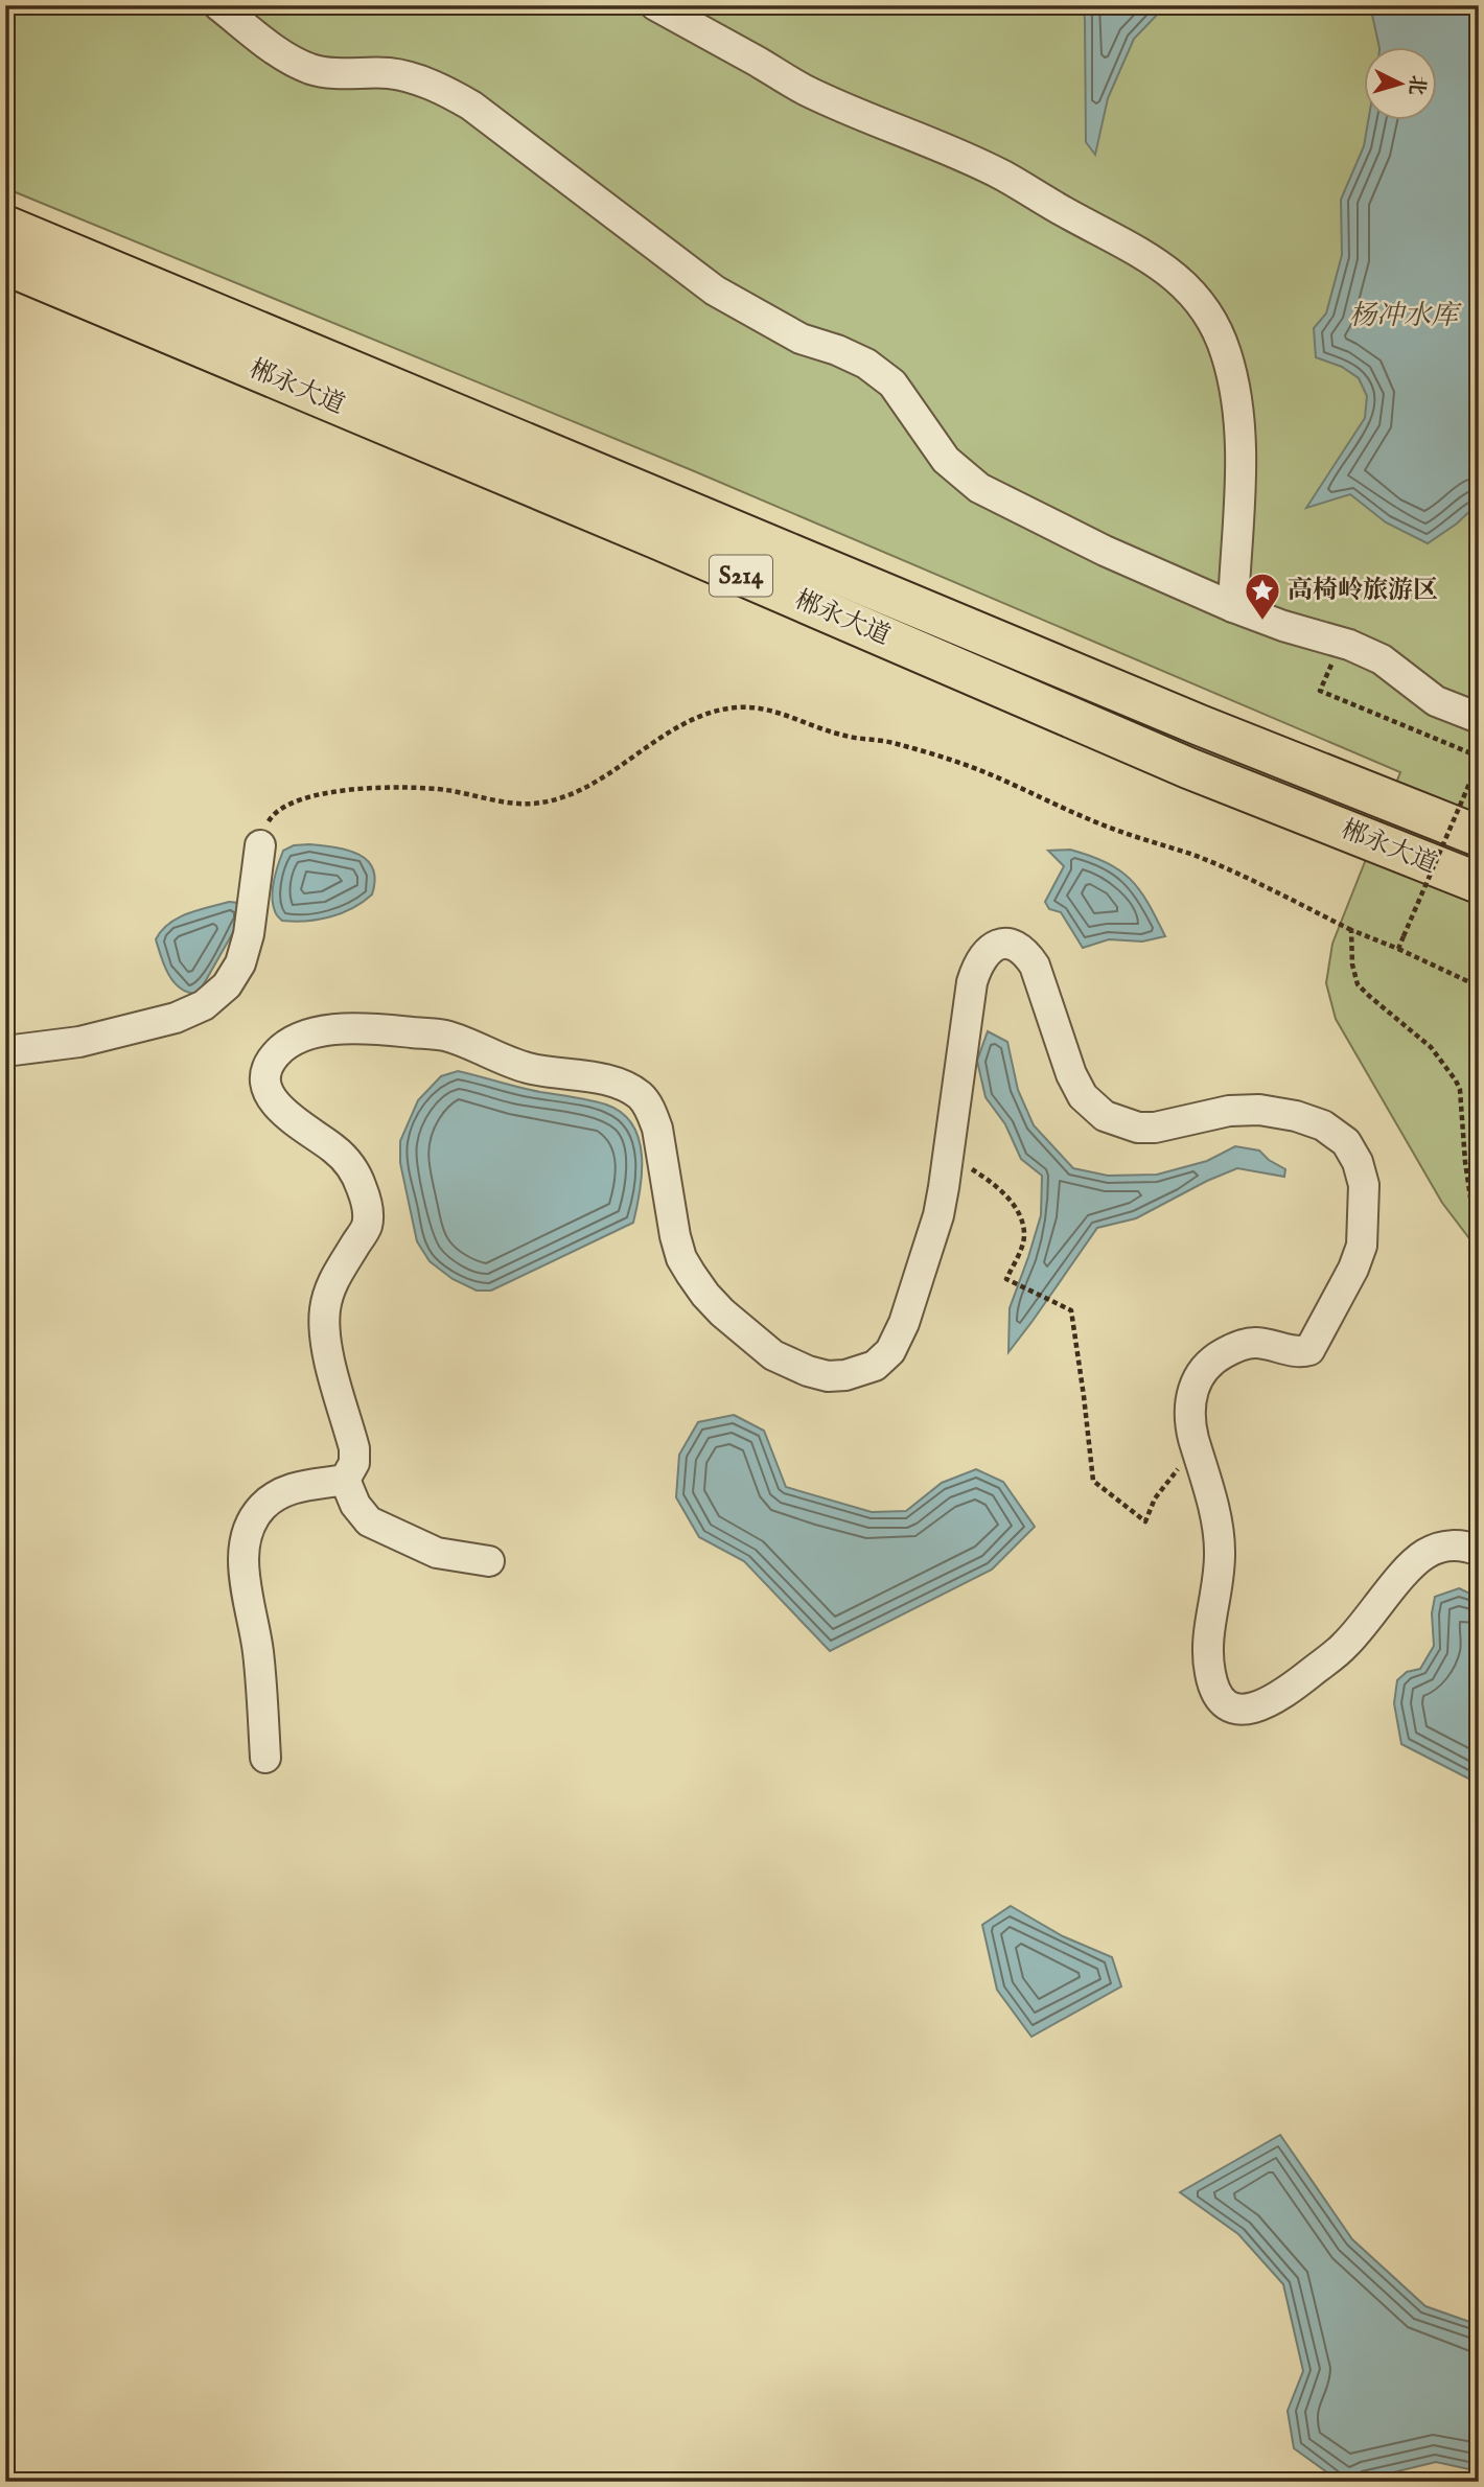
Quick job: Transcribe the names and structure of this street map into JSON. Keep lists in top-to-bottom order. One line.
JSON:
{"streets":{"highway":["郴永大道","S214"]},"water":["杨冲水库"],"places":{"place":["高椅岭旅游区"]},"north":"right"}
